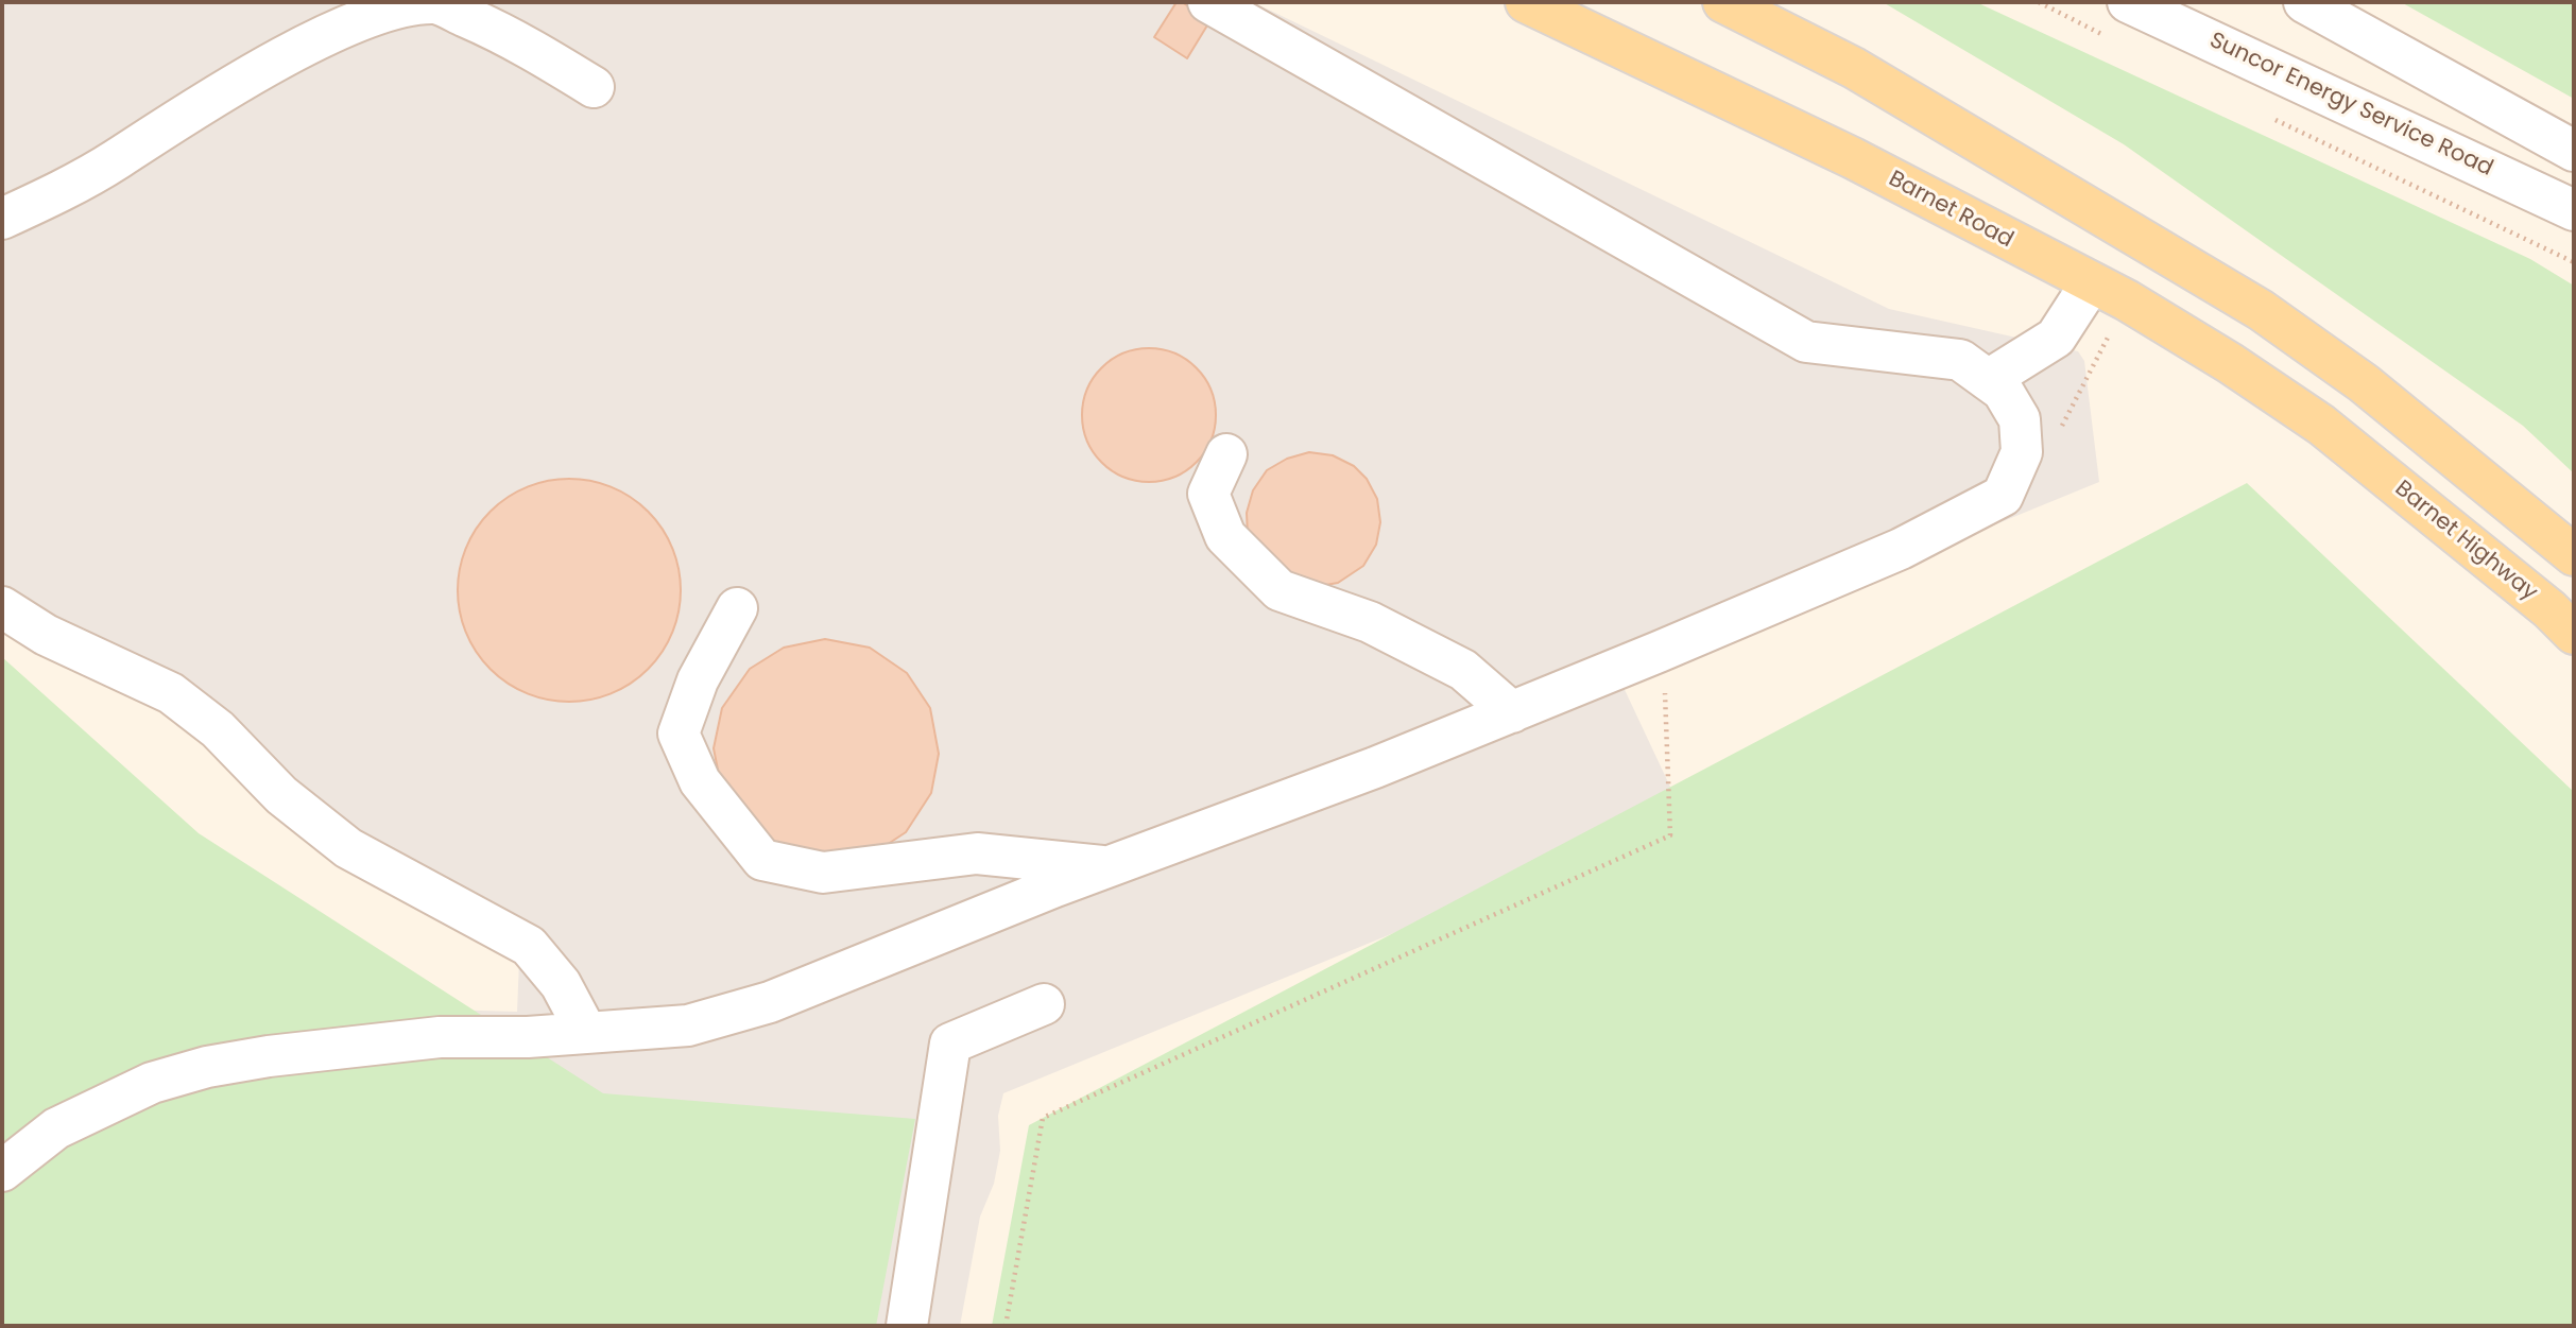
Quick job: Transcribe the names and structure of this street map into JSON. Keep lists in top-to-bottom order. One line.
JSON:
{"streets":{"main road":["Barnet Road","Barnet Highway"],"lane":["Suncor Energy Service Road"]},"crossings":[["Barnet Road","Barnet Highway"]]}
